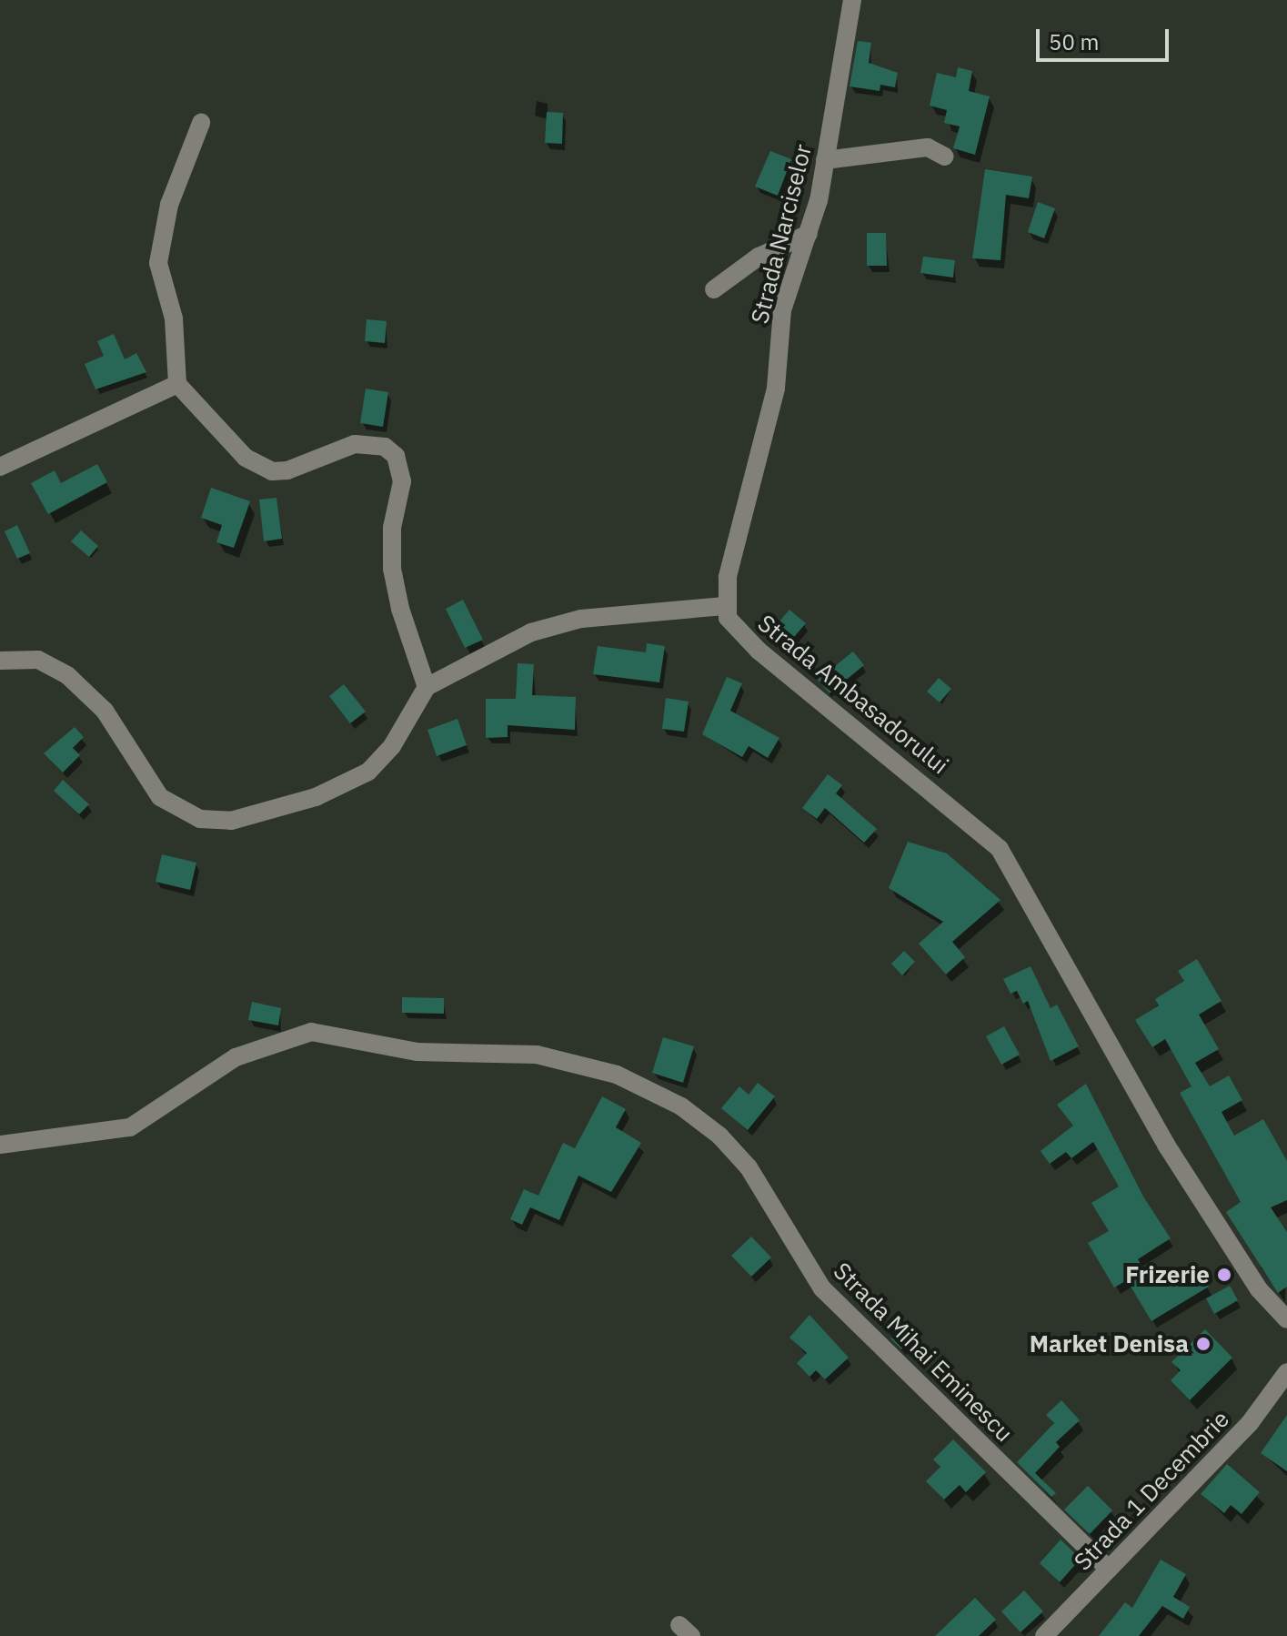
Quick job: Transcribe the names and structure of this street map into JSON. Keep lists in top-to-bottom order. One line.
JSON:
{"streets":{"street":["Strada Narciselor","Strada Ambasadorului","Strada Mihai Eminescu","Strada 1 Decembrie"]},"crossings":[["Strada Narciselor","Strada Ambasadorului"],["Strada Mihai Eminescu","Strada 1 Decembrie"]],"places":["Frizerie","Market Denisa"],"scale_bar":"50 m"}
